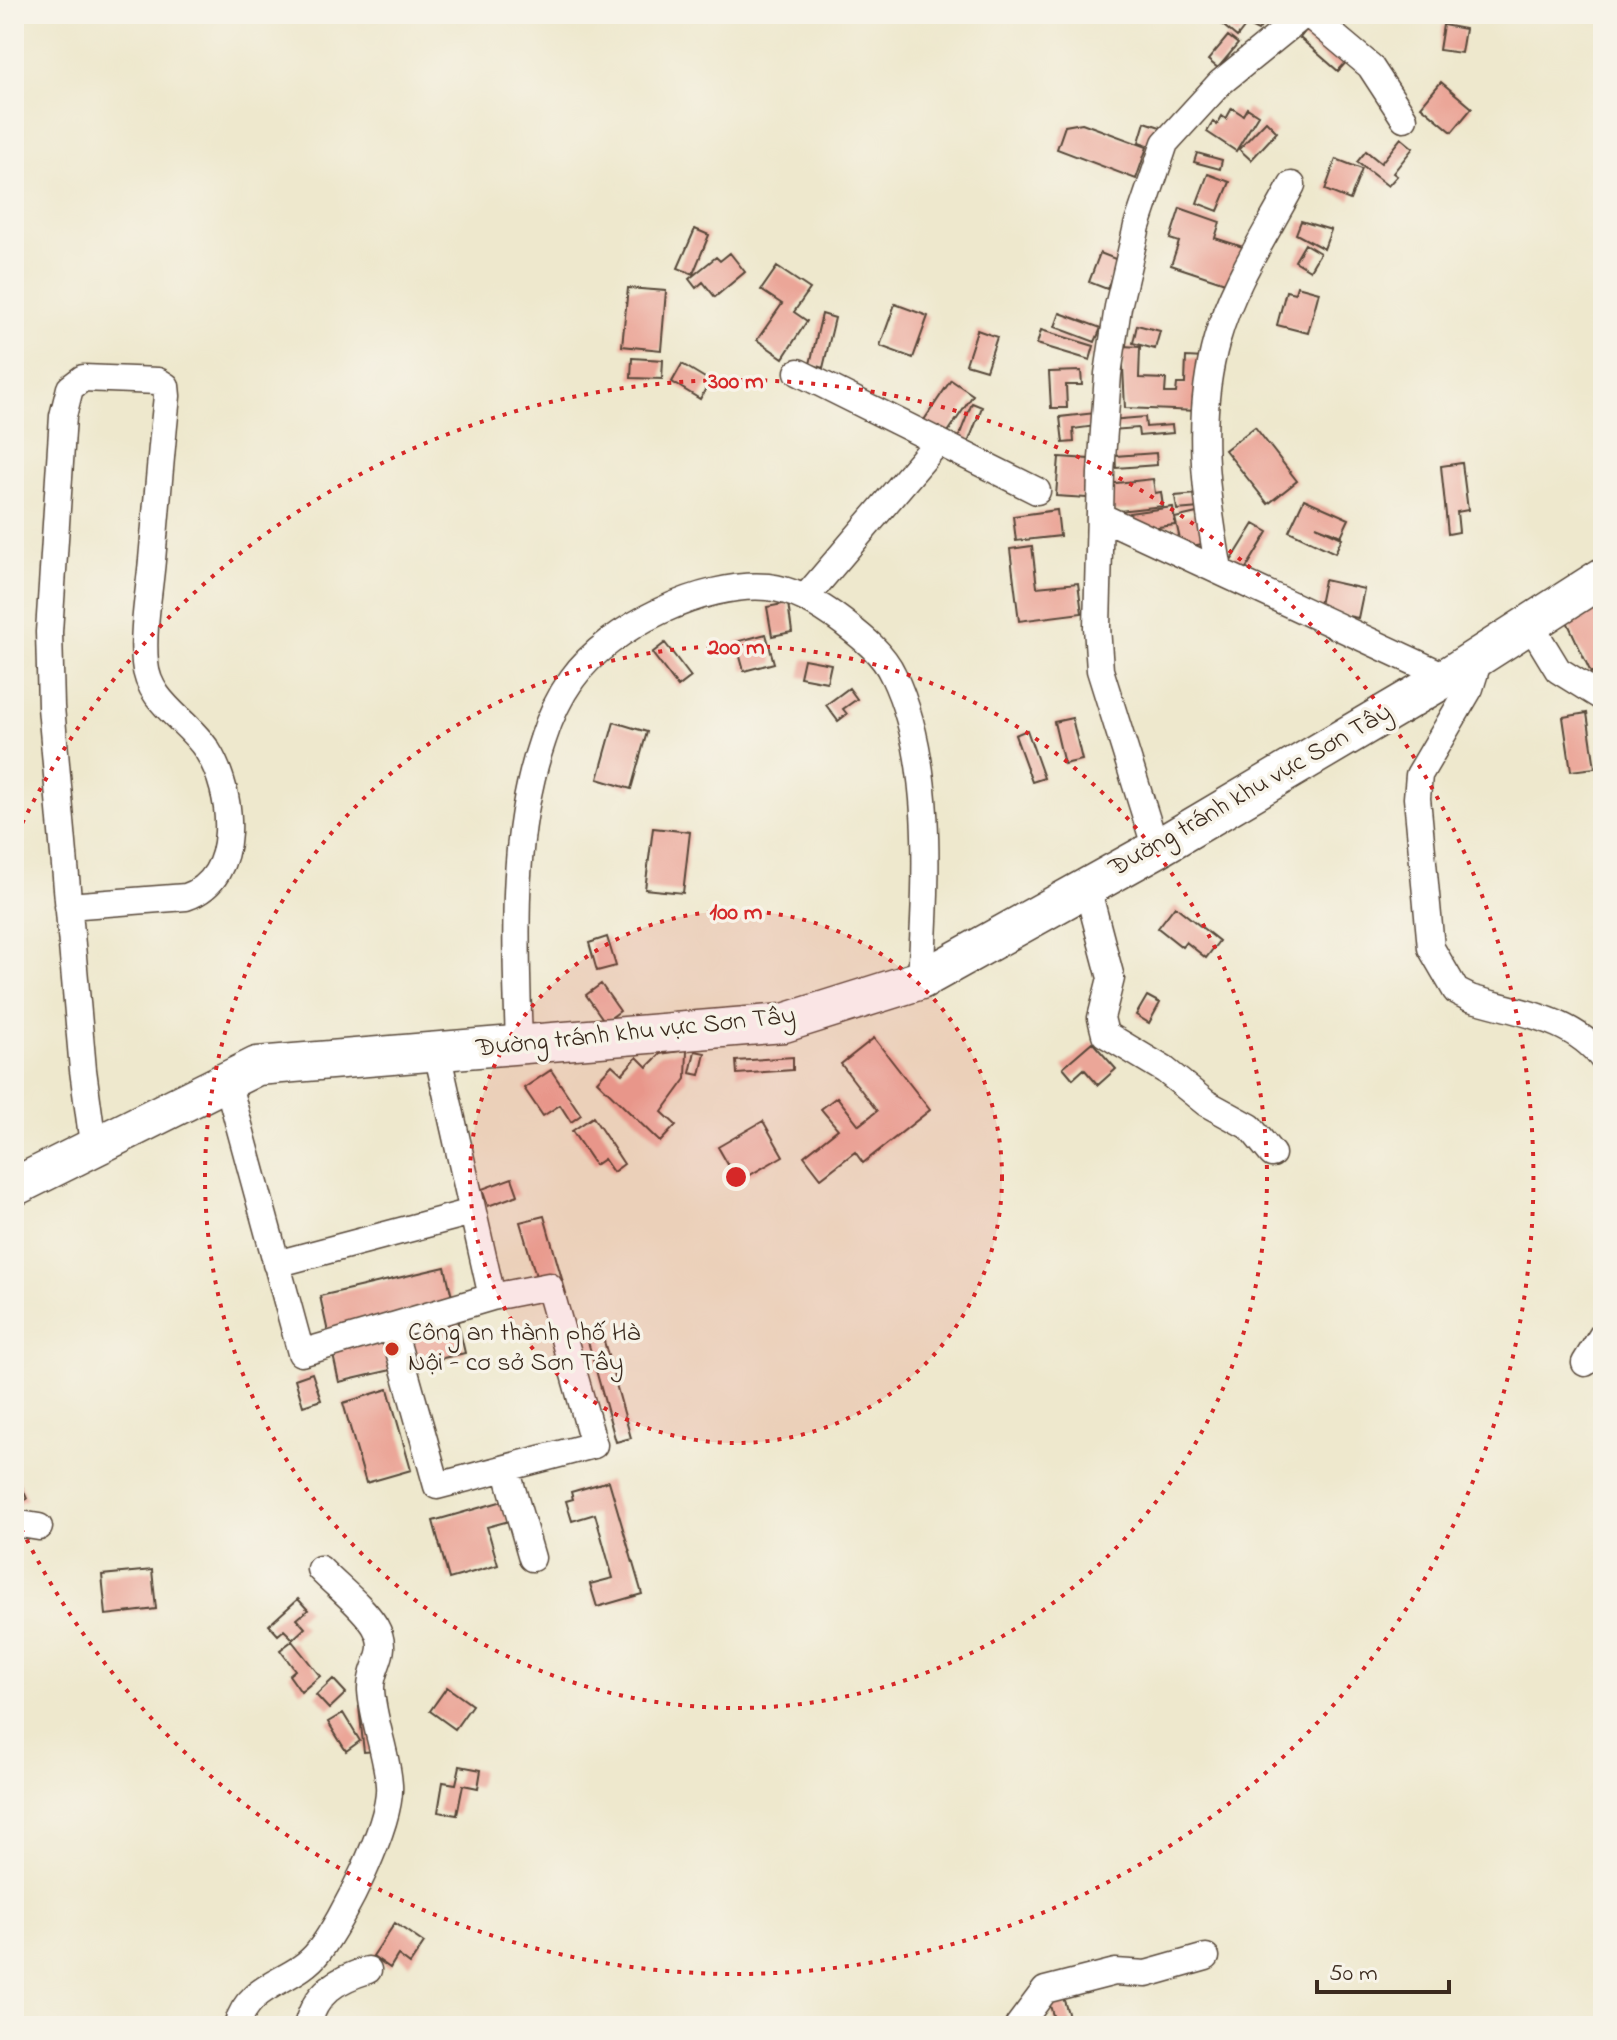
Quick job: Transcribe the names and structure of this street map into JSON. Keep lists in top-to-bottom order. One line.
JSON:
{"streets":{"highway":["Đường tránh khu vực Sơn Tây"]},"places":["Công an thành phố Hà Nội - cơ sở Sơn Tây"],"scale_bar":"50 m","rings":["300 m","200 m","100 m"]}
